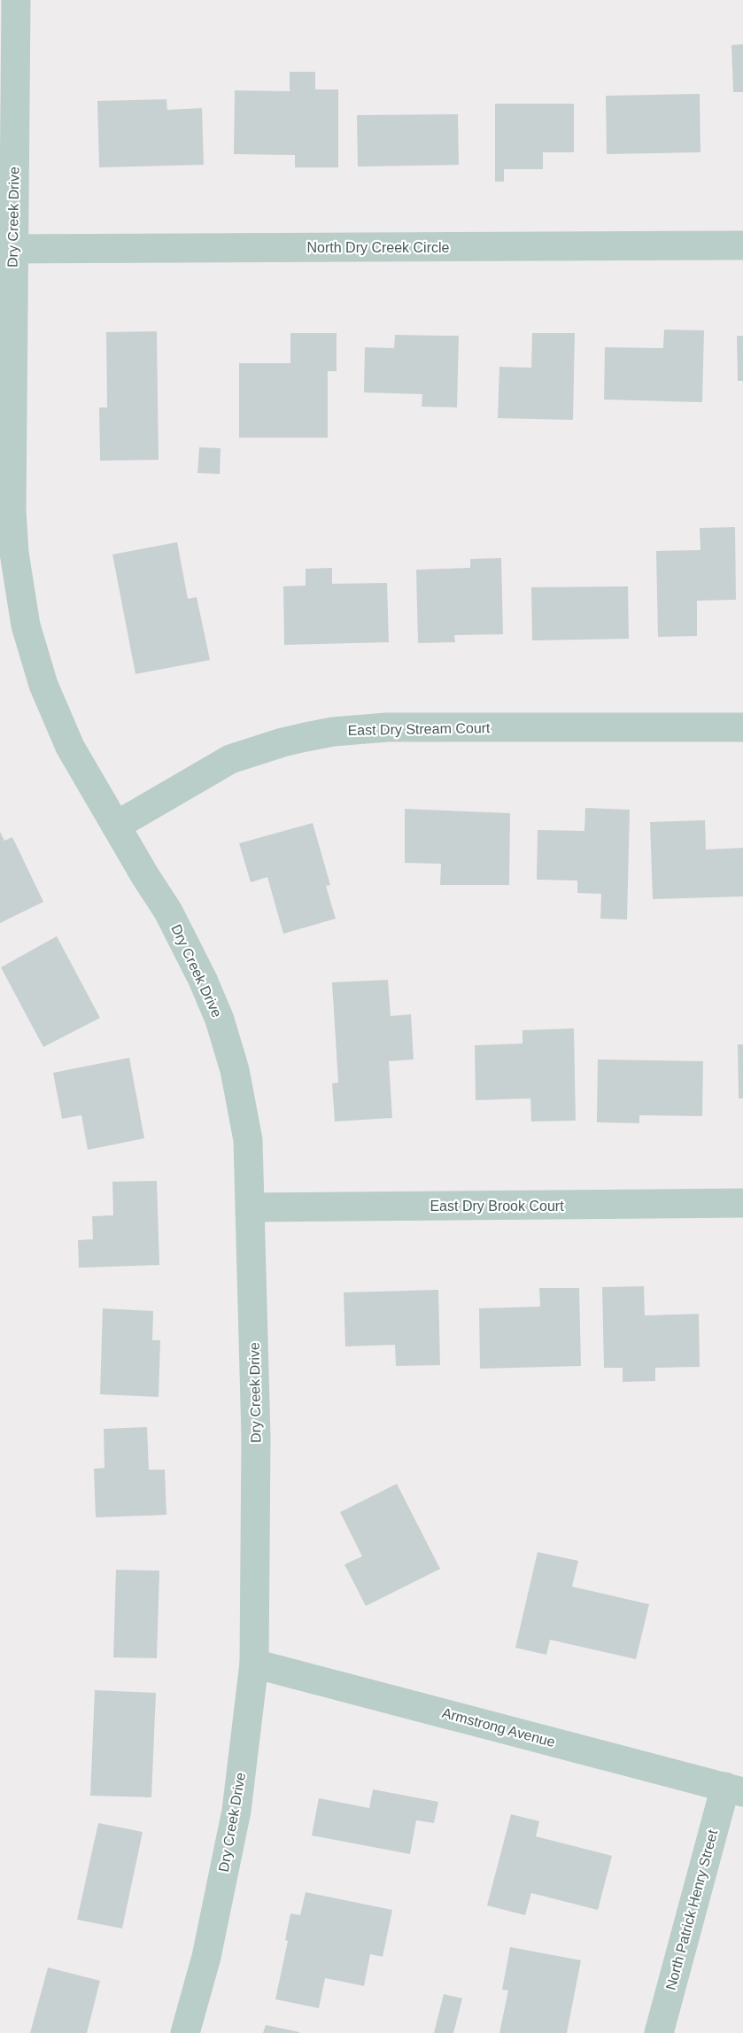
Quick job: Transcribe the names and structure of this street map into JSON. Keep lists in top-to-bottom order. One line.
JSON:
{"streets":{"street":["Dry Creek Drive","North Dry Creek Circle","East Dry Stream Court","East Dry Brook Court","Armstrong Avenue","North Patrick Henry Street"]},"crossings":[["Dry Creek Drive","North Dry Creek Circle"],["Dry Creek Drive","East Dry Stream Court"],["Dry Creek Drive","East Dry Brook Court"],["Dry Creek Drive","Armstrong Avenue"],["Armstrong Avenue","North Patrick Henry Street"]]}
